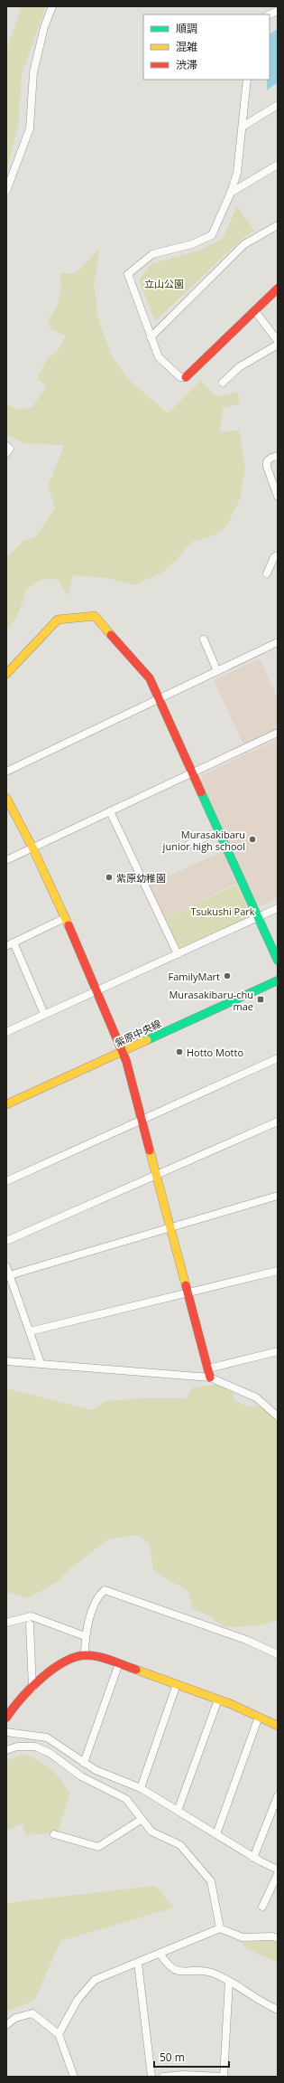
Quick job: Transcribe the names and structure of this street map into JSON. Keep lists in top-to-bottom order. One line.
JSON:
{"streets":{"street":["紫原中央線"]},"parks":["立山公園","Tsukushi Park"],"places":{"other":["Murasakibaru junior high school","紫原幼稚園","FamilyMart","Hotto Motto"],"transit":["Murasakibaru-chu mae"]},"legend":["順調","混雑","渋滞"],"scale_bar":"50 m"}
